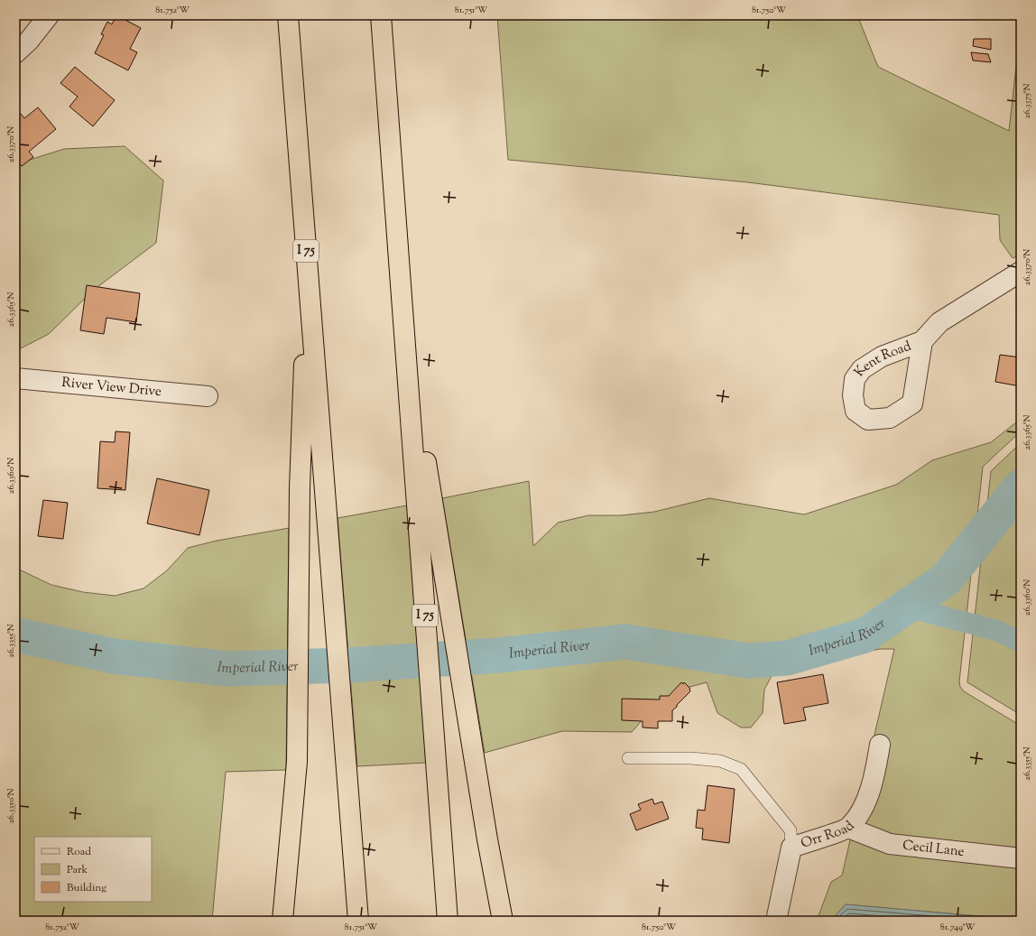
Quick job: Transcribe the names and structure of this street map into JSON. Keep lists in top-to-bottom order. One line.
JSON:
{"streets":{"highway":["I 75"],"street":["Kent Road","River View Drive","Orr Road","Cecil Lane"]},"crossings":[["Orr Road","Cecil Lane"]],"water":["Imperial River"],"legend":["Road","Park","Building"],"coordinates":["81.752°W","81.751°W","81.750°W","26.3375°N","26.3370°N","26.3365°N","26.3360°N","26.3355°N","26.3350°N","81.749°W"]}
